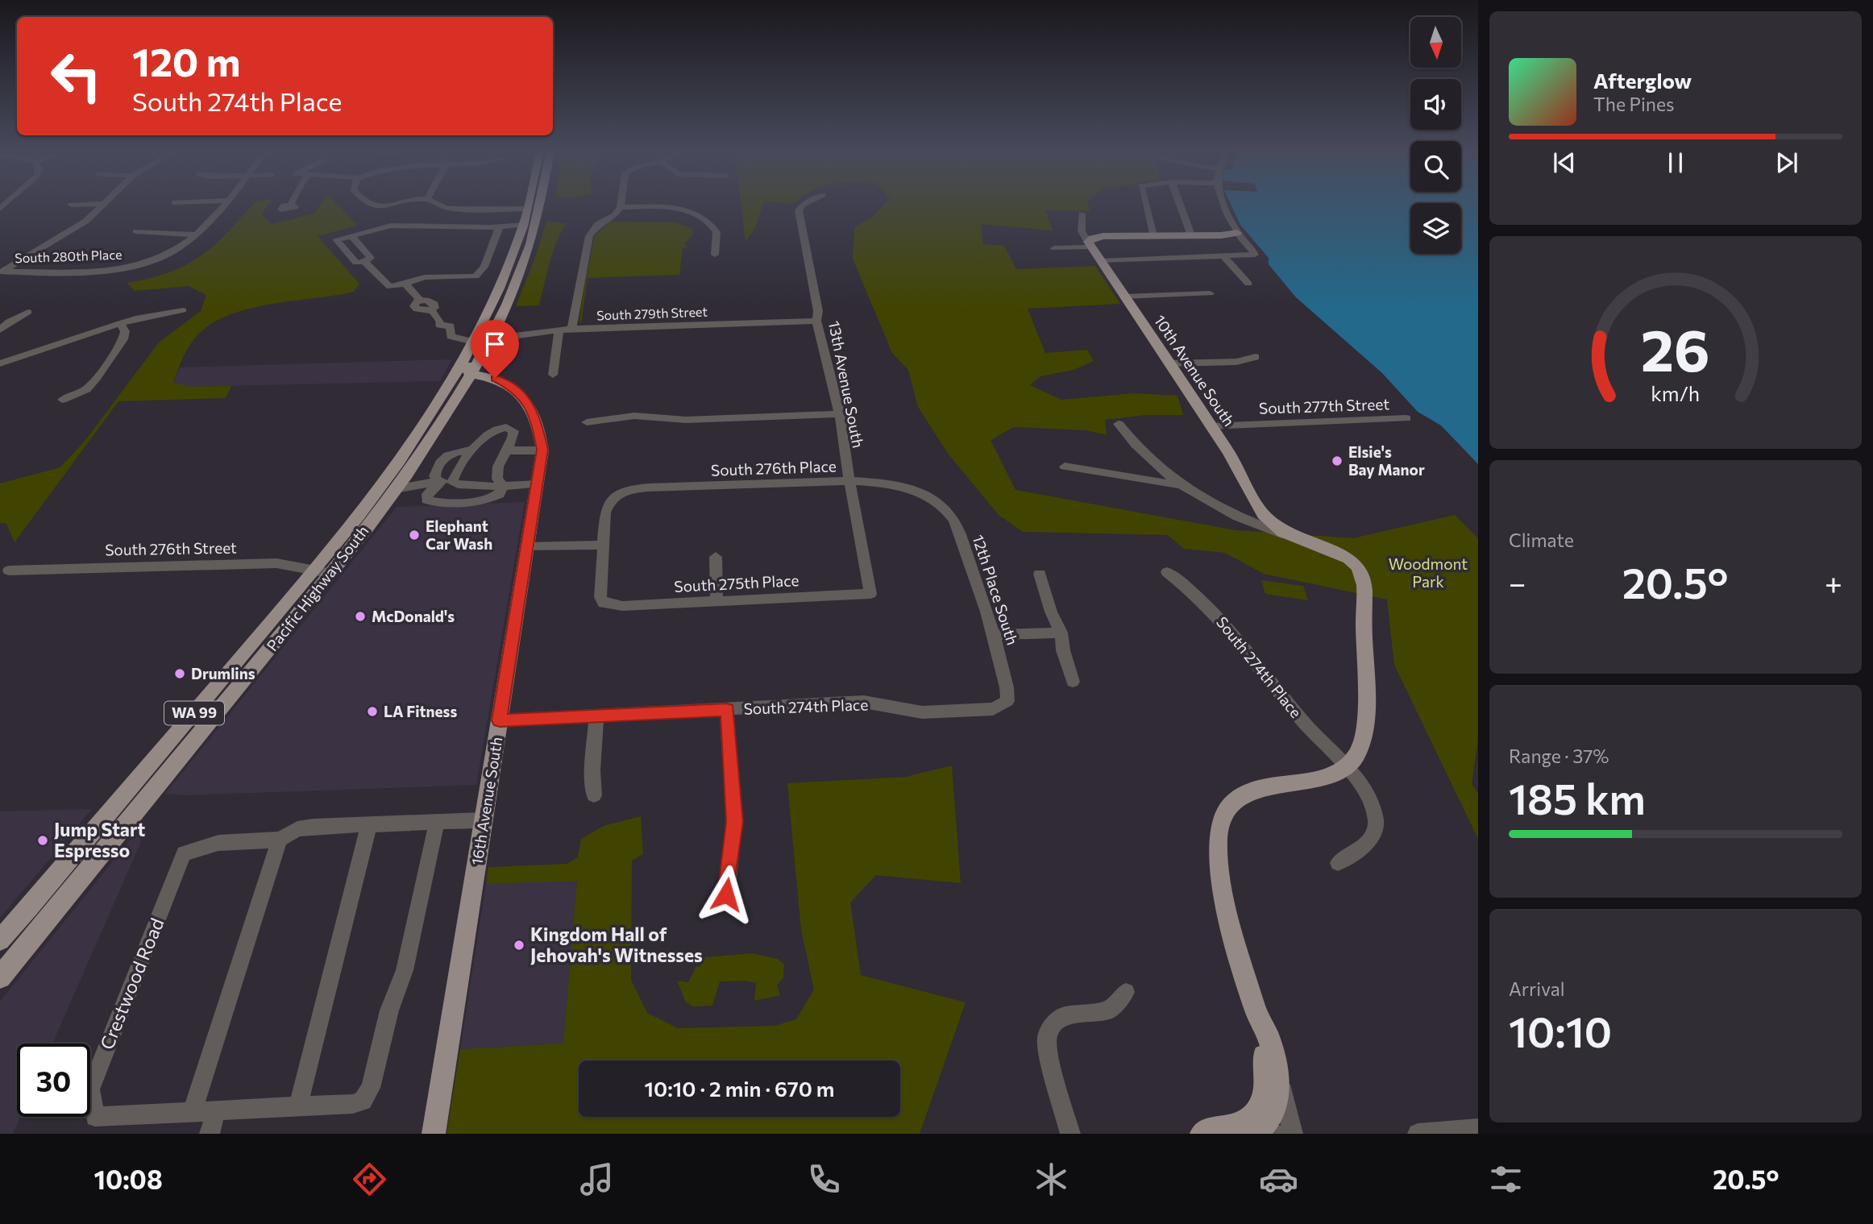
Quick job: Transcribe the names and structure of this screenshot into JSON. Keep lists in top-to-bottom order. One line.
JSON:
{"streets":{"main road":["10th Avenue South","Pacific Highway South","WA 99","16th Avenue South"],"street":["South 280th Place","South 279th Street","13th Avenue South","South 277th Street","South 276th Place","South 276th Street","South 275th Place","12th Place South","South 274th Place","Crestwood Road"]},"crossings":[["South 279th Street","13th Avenue South"],["South 279th Street","Pacific Highway South"],["10th Avenue South","South 277th Street"],["10th Avenue South","South 274th Place"],["13th Avenue South","South 276th Place"],["13th Avenue South","South 275th Place"],["South 276th Place","South 275th Place"],["South 276th Place","12th Place South"],["South 276th Street","Pacific Highway South"],["Pacific Highway South","16th Avenue South"],["12th Place South","South 274th Place"],["South 274th Place","16th Avenue South"],["16th Avenue South","Crestwood Road"]],"parks":["Woodmont Park"],"places":["Elsie's Bay Manor","Elephant Car Wash","McDonald's","Drumlins","LA Fitness","Jump Start Espresso","Kingdom Hall of Jehovah's Witnesses"],"north":"bottom","page":{"turn":["120 m","South 274th Place"],"song":["Afterglow","The Pines"],"tile":["Climate",["Range · 37%","185 km"],["Arrival","10:10"]],"heat":["−","20.5°","+"],"limit":"30","trip":"10:10 · 2 min · 670 m","tabs":["10:08","20.5°"],"gauge":["26","km/h"]}}
